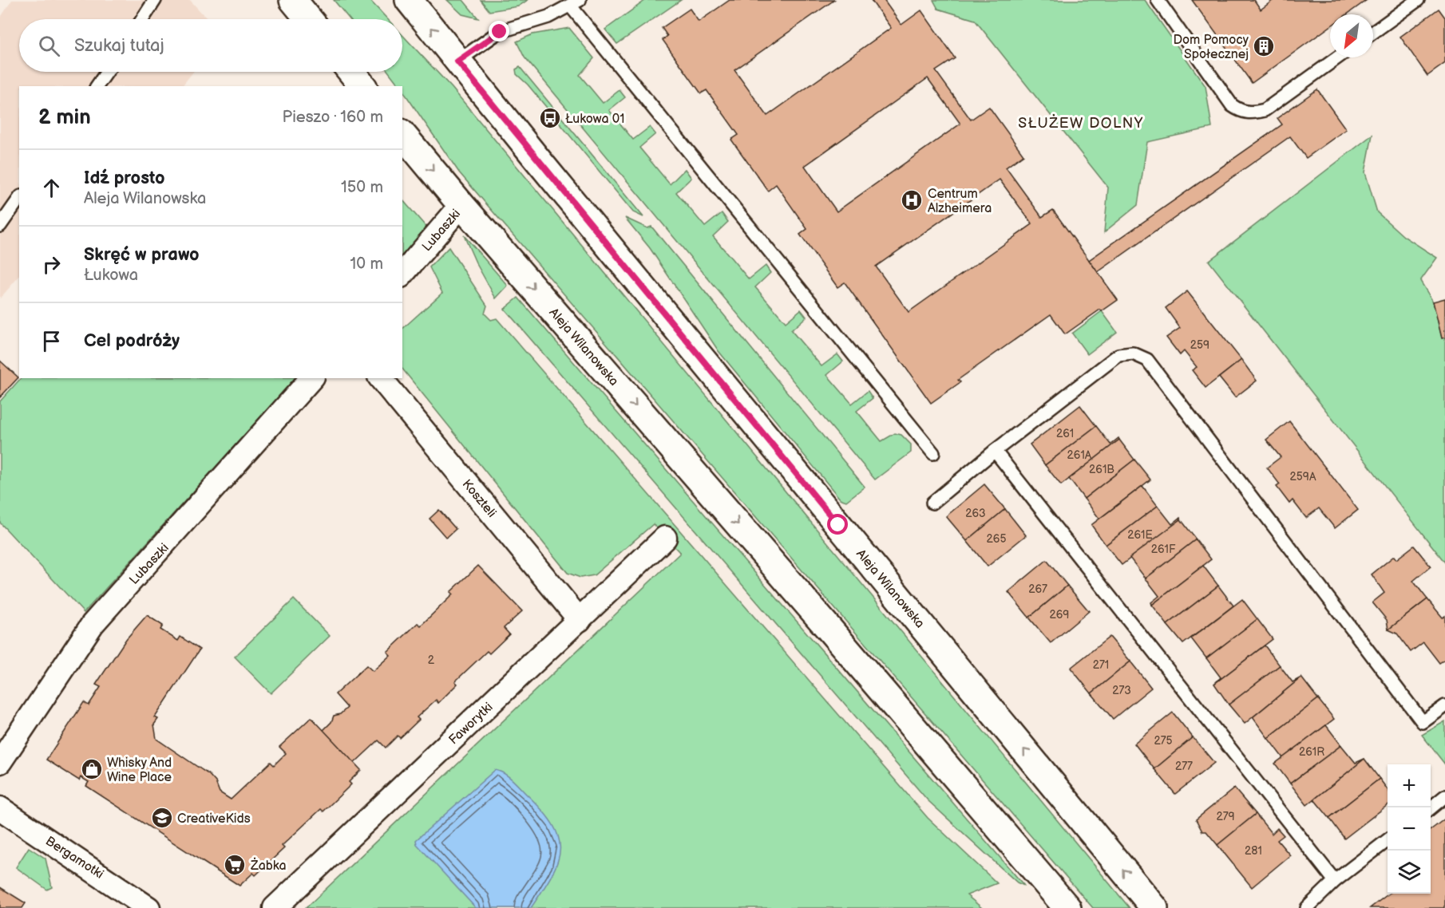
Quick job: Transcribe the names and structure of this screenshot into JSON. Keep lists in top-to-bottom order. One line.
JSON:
{"streets":{"main road":["Aleja Wilanowska"],"street":["Lubaszki","Koszteli","Faworytki","Bergamotki"]},"crossings":[["Lubaszki","Aleja Wilanowska"],["Koszteli","Faworytki"]],"districts":["SŁUŻEW DOLNY"],"places":{"building":["Dom Pomocy Społecznej"],"bus stop":["Łukowa 01"],"hospital":["Centrum Alzheimera"],"shop":["Whisky And Wine Place"],"school or university":["CreativeKids"],"supermarket":["Żabka"]},"house_numbers":["259","261","261A","261B","259A","263","261E","265","261F","267","269","2","271","273","275","261R","277","279","281"],"north":"bottom left","page":{"search":"Szukaj tutaj","heading":["2 min","Pieszo · 160 m"],"list":[["Idź prosto","Aleja Wilanowska","150 m"],["Skręć w prawo","Łukowa","10 m"],"Cel podróży"],"map_buttons":["+","−"]}}
